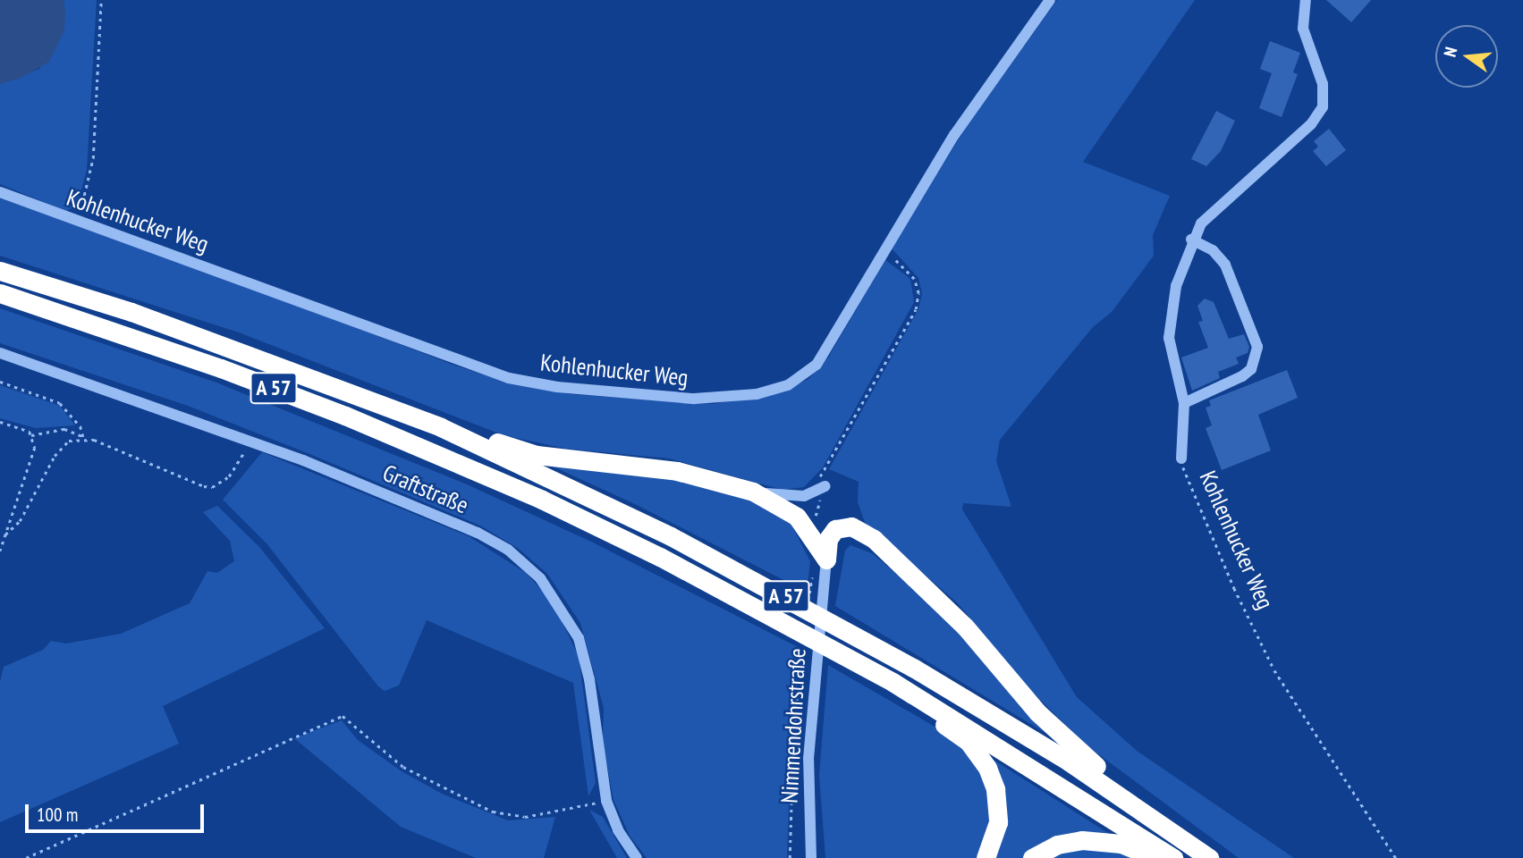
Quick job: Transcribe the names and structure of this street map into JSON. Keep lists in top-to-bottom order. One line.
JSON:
{"streets":{"highway":["A 57"],"street":["Kohlenhucker Weg","Graftstraße","Nimmendohrstraße"]},"scale_bar":"100 m","north":"left"}
